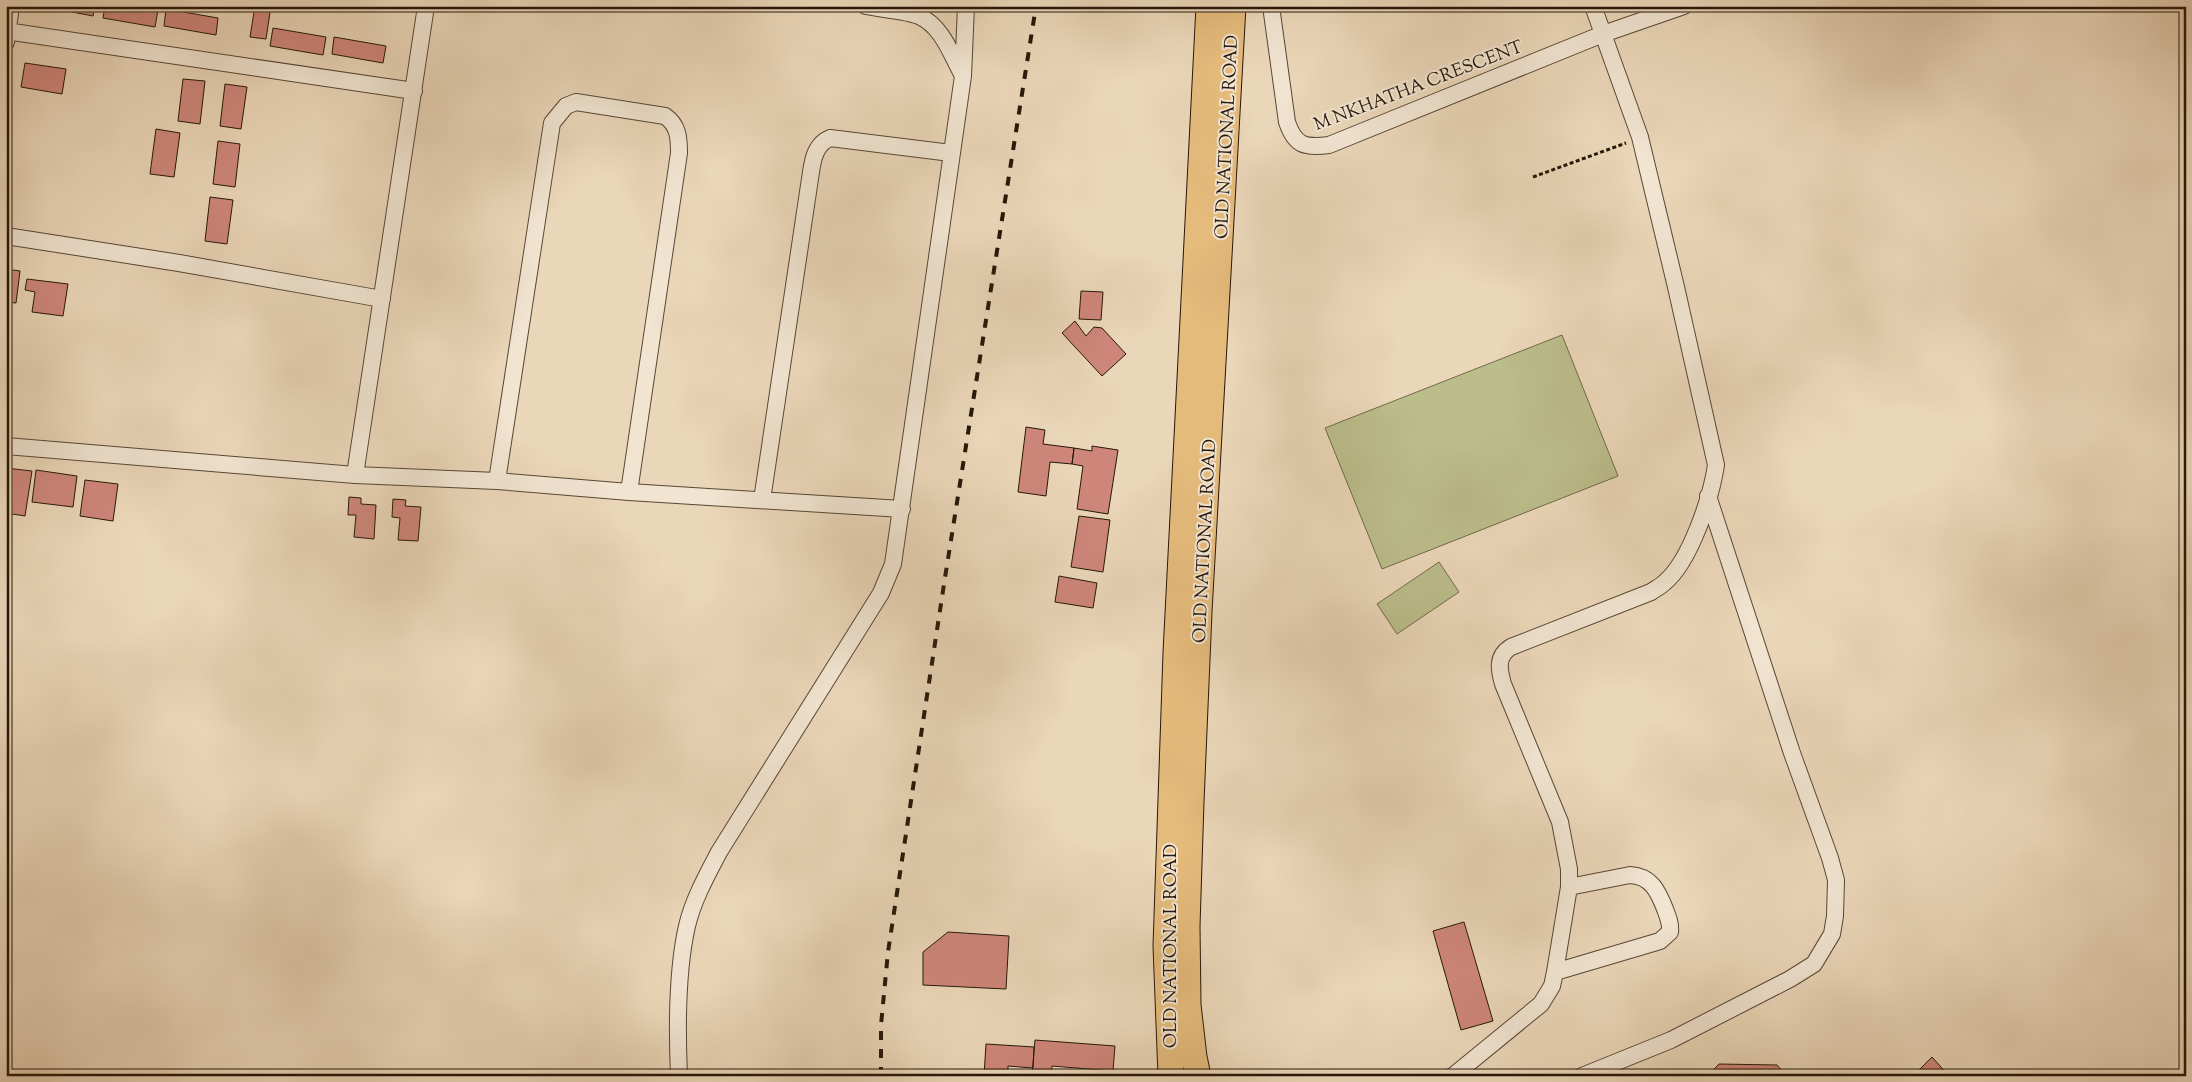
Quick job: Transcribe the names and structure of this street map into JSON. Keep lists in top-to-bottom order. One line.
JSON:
{"streets":{"main road":["OLD NATIONAL ROAD"],"street":["M NKHATHA CRESCENT"]}}
